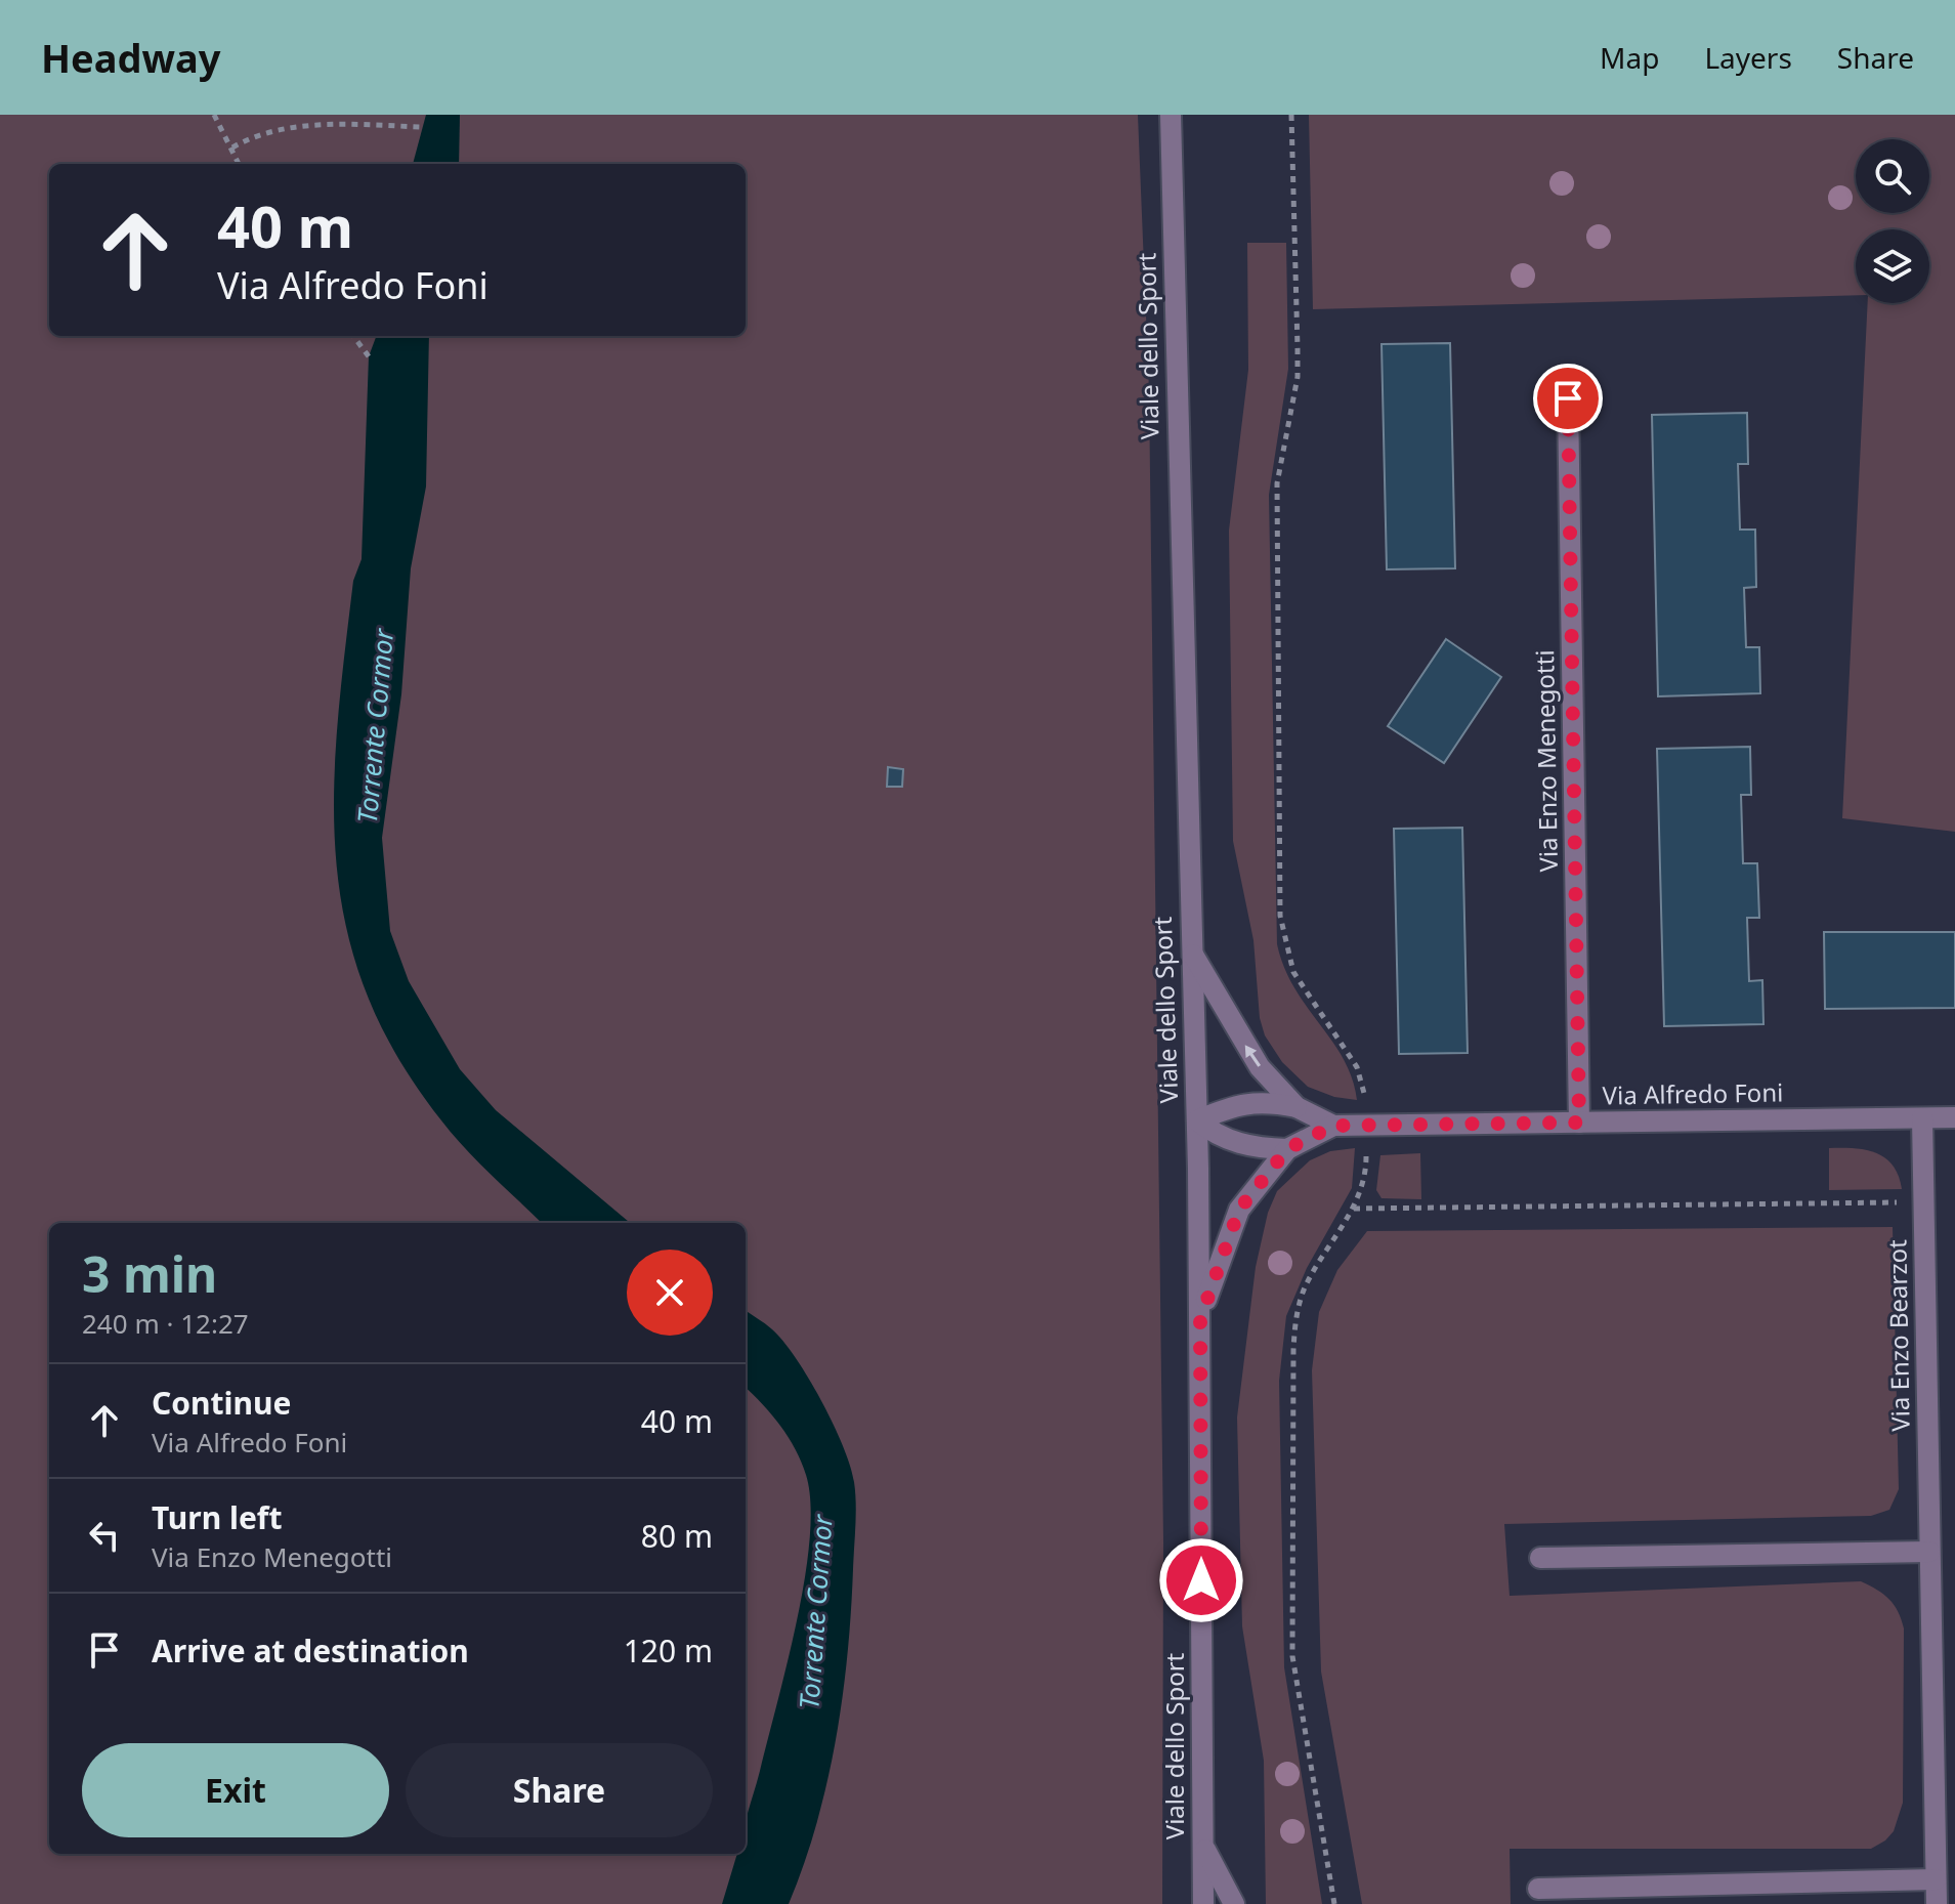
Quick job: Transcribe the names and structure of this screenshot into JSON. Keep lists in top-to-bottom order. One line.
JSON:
{"streets":{"street":["Viale dello Sport","Via Enzo Menegotti","Via Alfredo Foni","Via Enzo Bearzot"]},"crossings":[["Viale dello Sport","Via Alfredo Foni"],["Via Enzo Menegotti","Via Alfredo Foni"],["Via Alfredo Foni","Via Enzo Bearzot"]],"water":["Torrente Cormor"],"page":{"header":"Headway","nav":["Map","Layers","Share"],"turn":["40 m","Via Alfredo Foni"],"heading":["3 min","240 m · 12:27"],"list":[{"name":"Continue","note":"Via Alfredo Foni","value":"40 m"},{"name":"Turn left","note":"Via Enzo Menegotti","value":"80 m"},{"name":"Arrive at destination","value":"120 m"}],"buttons":["Exit","Share"]}}
